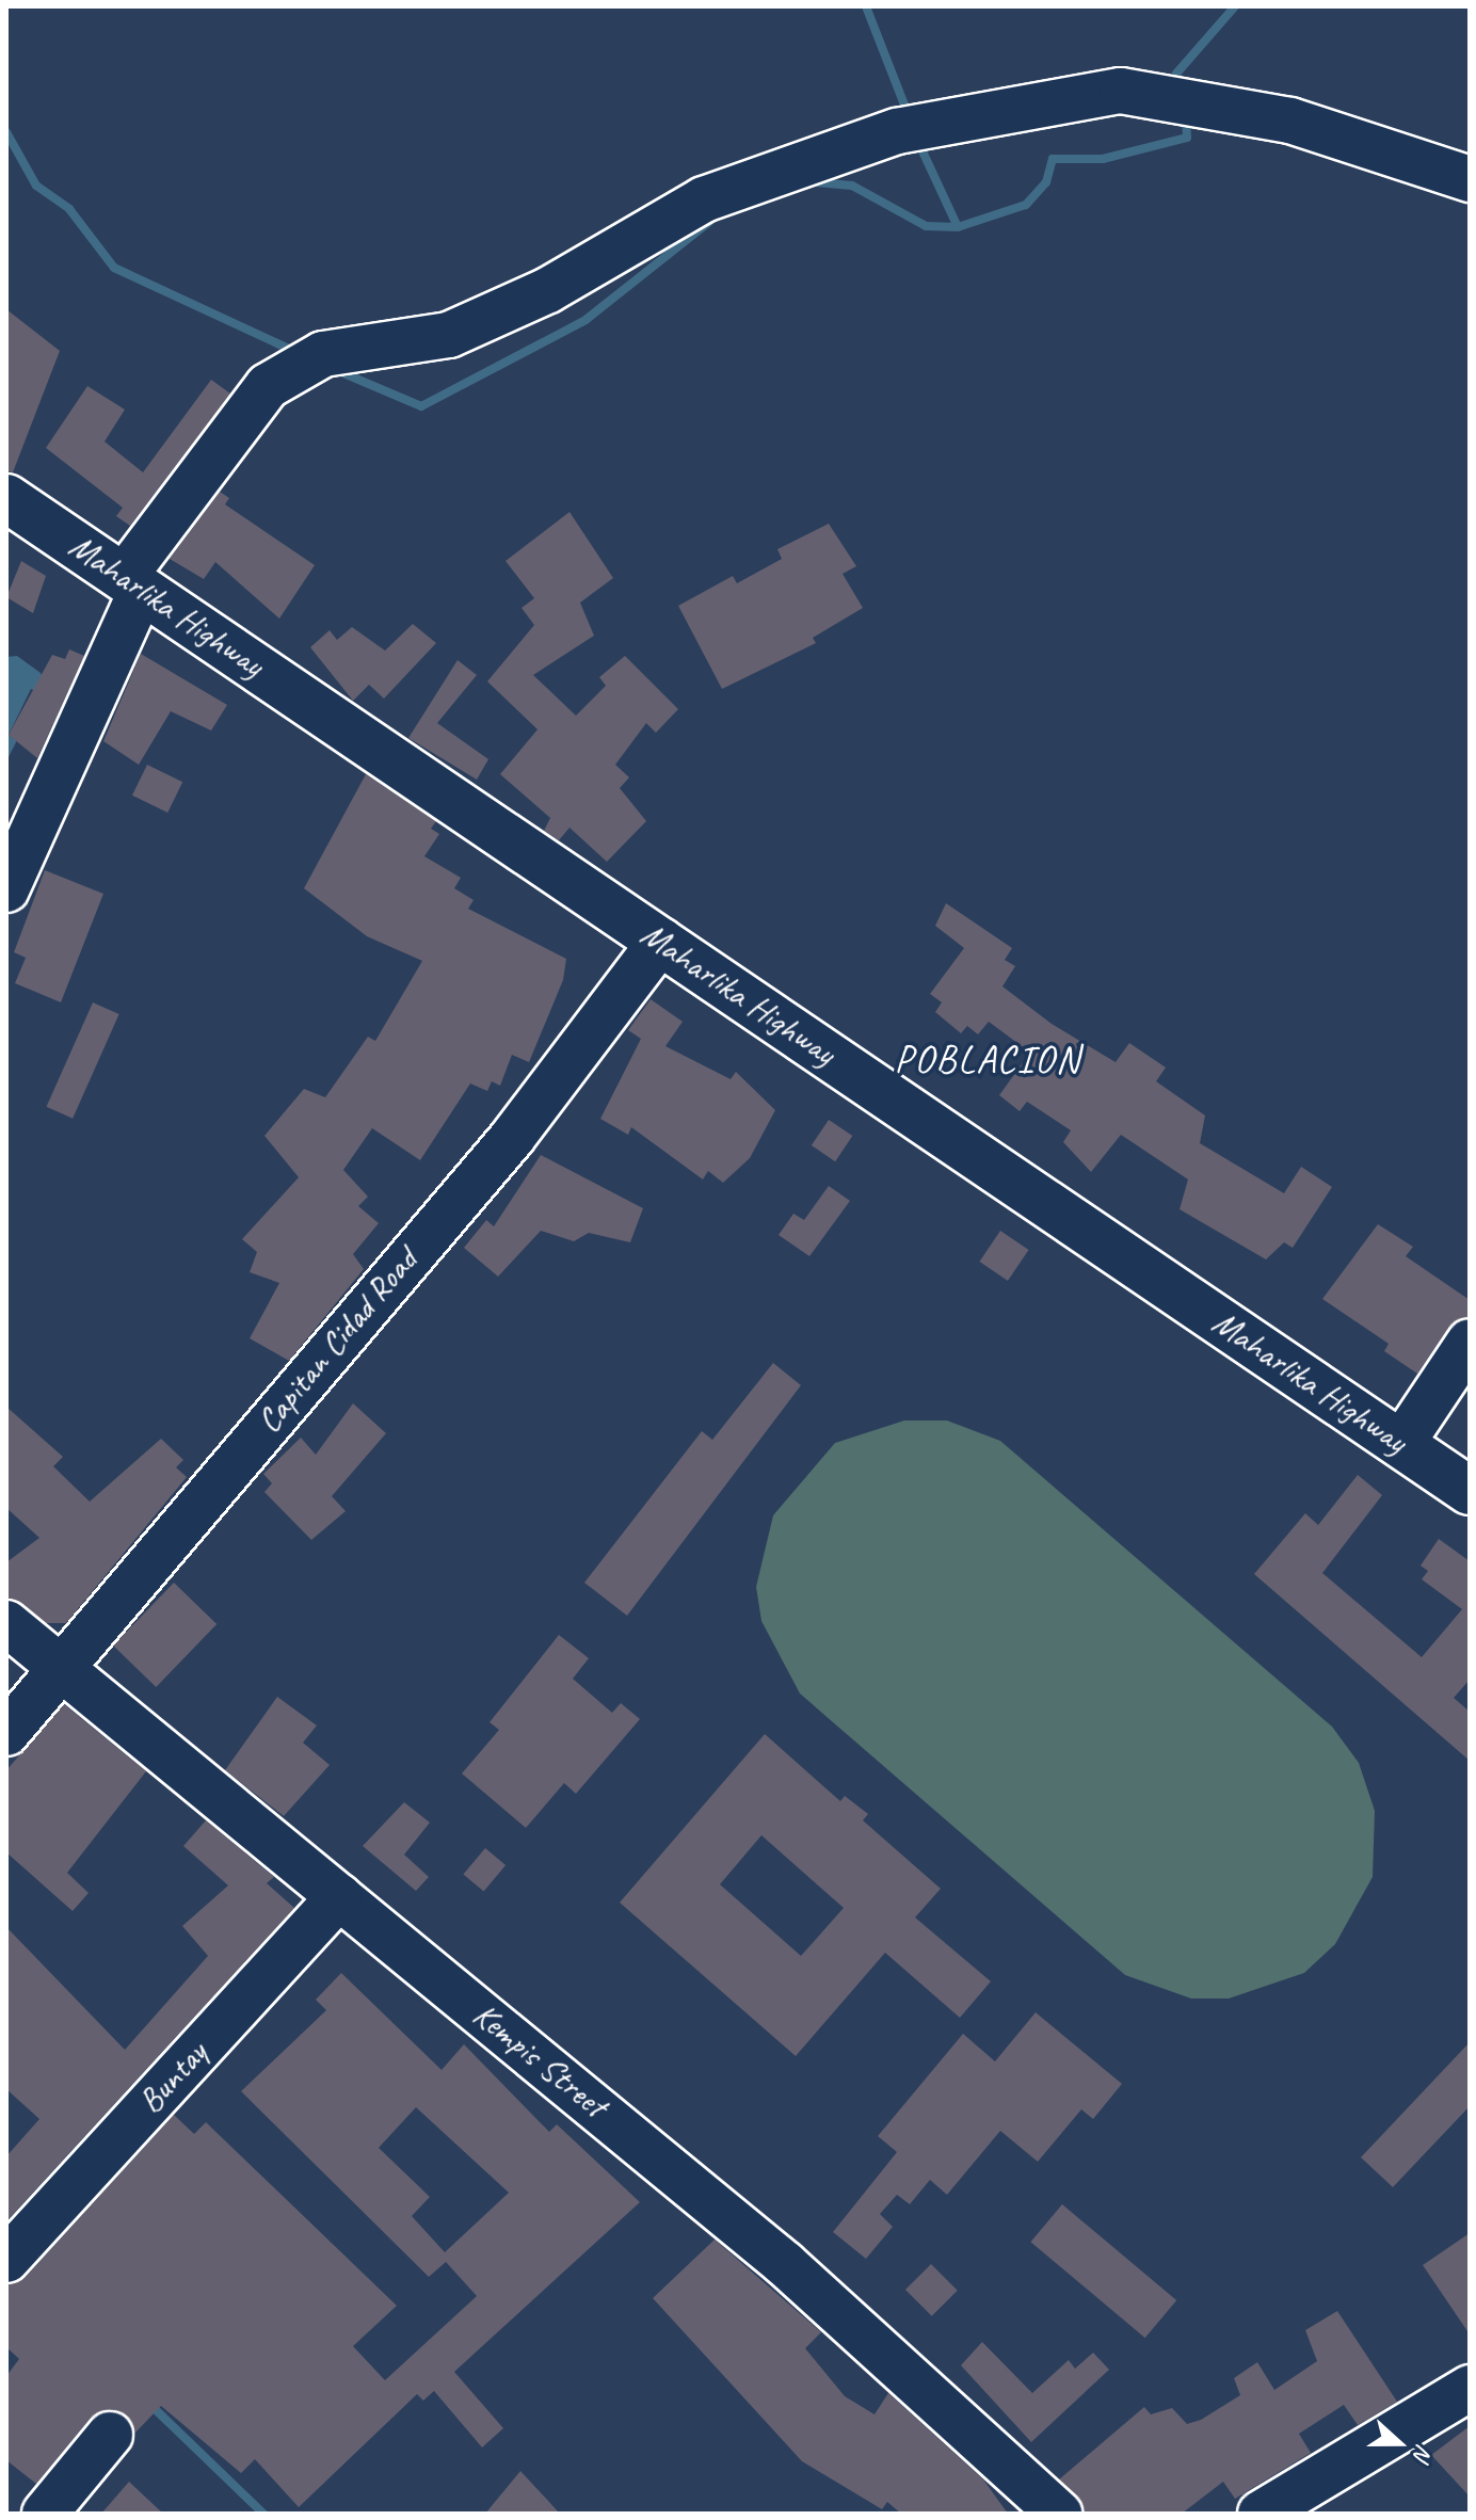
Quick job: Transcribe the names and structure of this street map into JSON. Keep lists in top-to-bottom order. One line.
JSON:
{"streets":{"highway":["Maharlika Highway"],"street":["Capitan Cidad Road","Kempis Street","Buntay"]},"crossings":[["Maharlika Highway","Capitan Cidad Road"],["Capitan Cidad Road","Kempis Street"],["Kempis Street","Buntay"]],"districts":["POBLACION"],"north":"right"}
